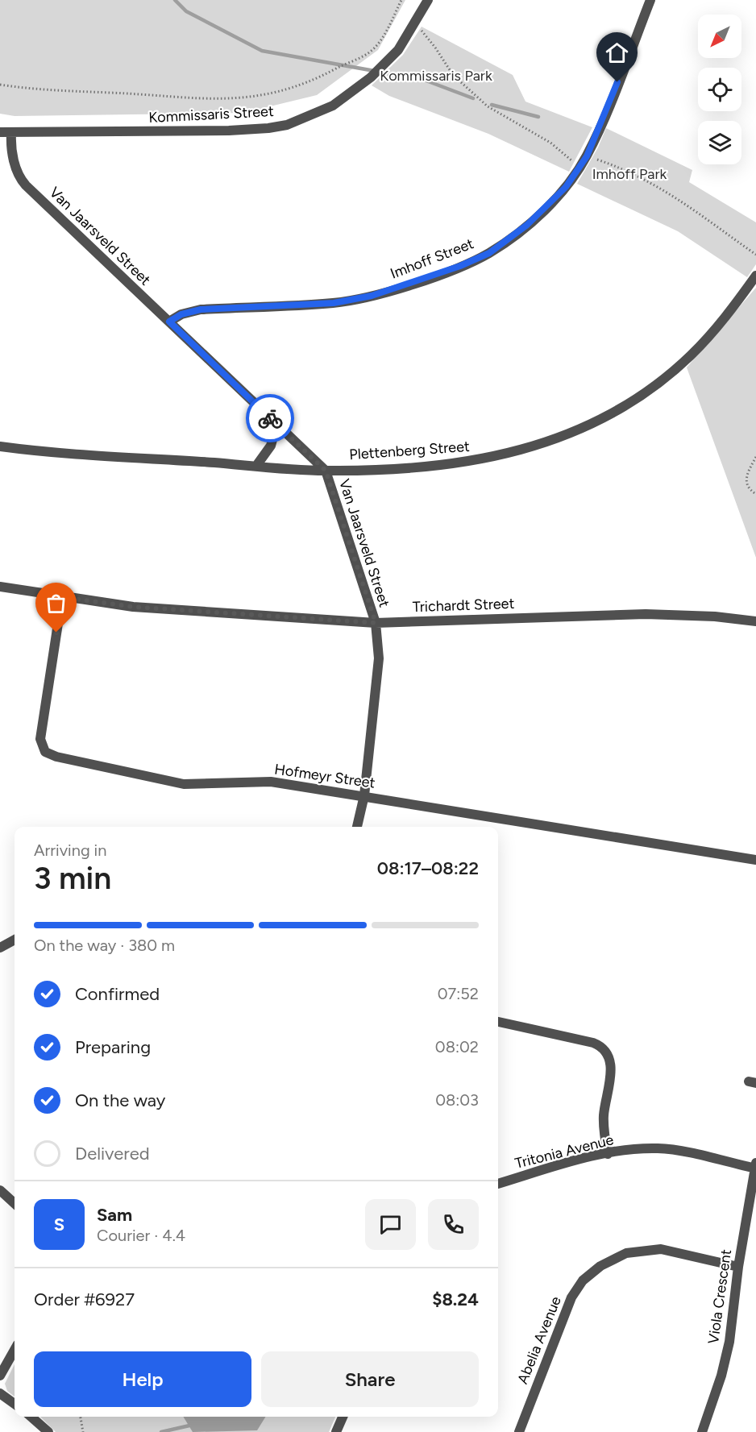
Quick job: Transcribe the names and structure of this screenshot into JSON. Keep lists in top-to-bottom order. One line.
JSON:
{"streets":{"street":["Kommissaris Street","Van Jaarsveld Street","Imhoff Street","Plettenberg Street","Trichardt Street","Hofmeyr Street","Tritonia Avenue","Viola Crescent","Abelia Avenue"]},"crossings":[["Kommissaris Street","Van Jaarsveld Street"],["Van Jaarsveld Street","Imhoff Street"],["Van Jaarsveld Street","Plettenberg Street"],["Van Jaarsveld Street","Trichardt Street"],["Van Jaarsveld Street","Hofmeyr Street"],["Trichardt Street","Hofmeyr Street"],["Tritonia Avenue","Viola Crescent"],["Viola Crescent","Abelia Avenue"]],"parks":["Kommissaris Park","Imhoff Park"],"north":"bottom left","page":{"heading":["3 min","Arriving in","08:17–08:22"],"panel":["Sam","Courier · 4.4","Order #6927","$8.24"],"bar":"On the way · 380 m","list":[["Confirmed","07:52"],["Preparing","08:02"],["On the way","08:03"],"Delivered"],"round":"S","buttons":["Help","Share"]}}
